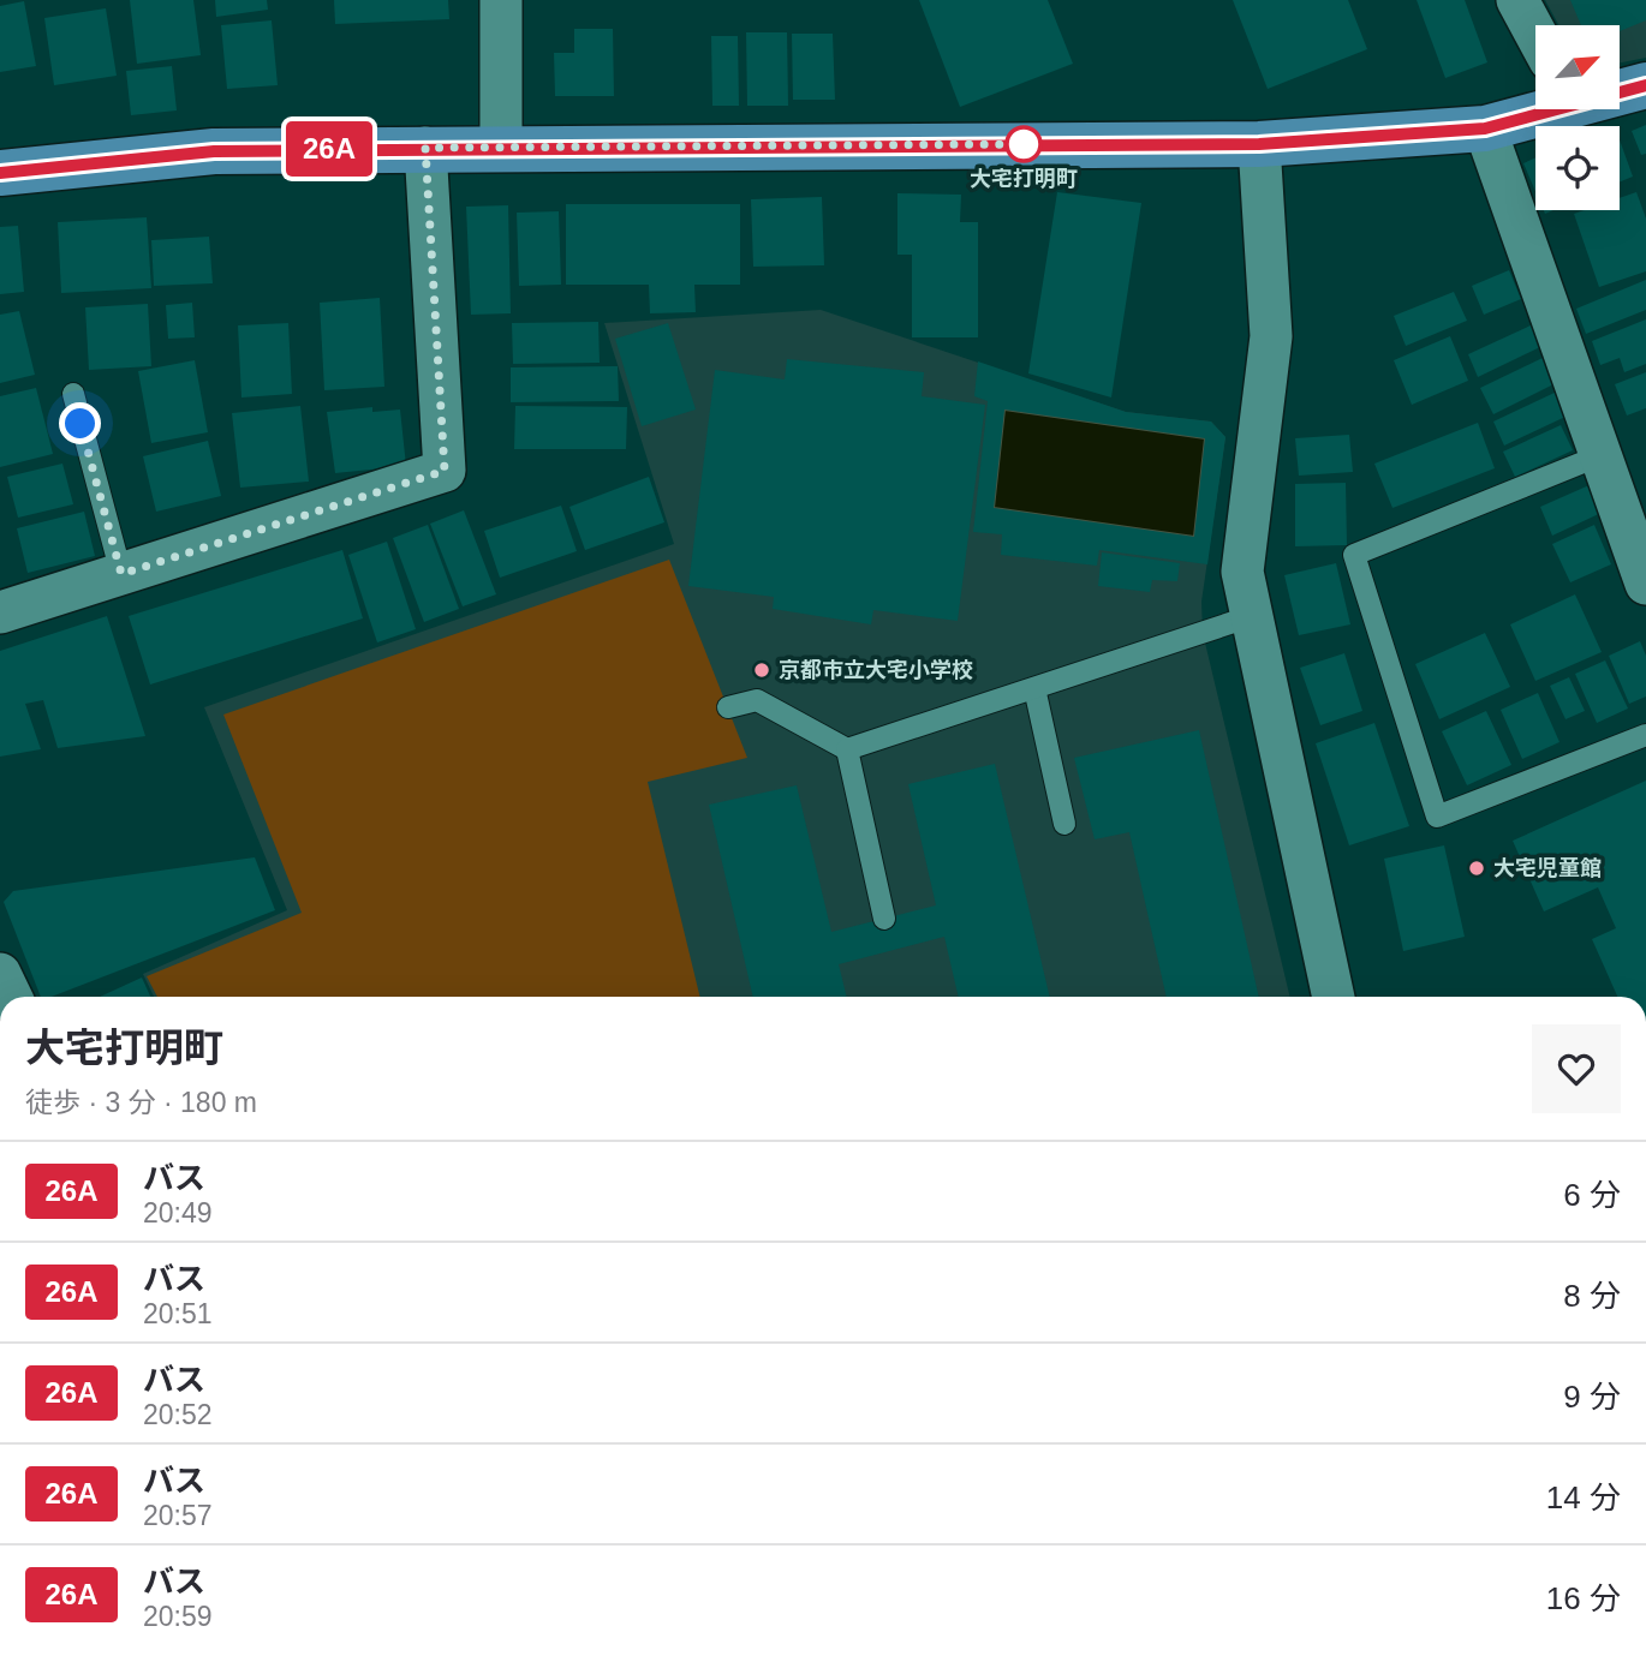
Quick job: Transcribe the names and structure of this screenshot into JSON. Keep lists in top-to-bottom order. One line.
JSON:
{"places":["大宅打明町","京都市立大宅小学校","大宅児童館"],"lines":["bus line 26A"],"north":"top right","page":{"on_map":"26A","heading":["大宅打明町","徒歩 · 3 分 · 180 m"],"list":[{"mark":"26A","name":"バス","note":"20:49","value":"6 分"},{"mark":"26A","name":"バス","note":"20:51","value":"8 分"},{"mark":"26A","name":"バス","note":"20:52","value":"9 分"},{"mark":"26A","name":"バス","note":"20:57","value":"14 分"},{"mark":"26A","name":"バス","note":"20:59","value":"16 分"}]}}
